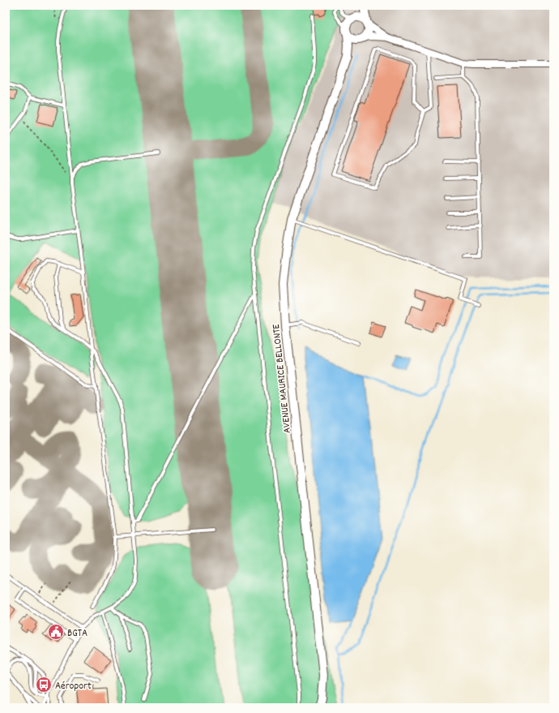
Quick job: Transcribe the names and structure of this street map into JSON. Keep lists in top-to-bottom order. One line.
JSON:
{"streets":{"street":["AVENUE MAURICE BELLONTE"]},"places":{"public building":["BGTA"],"bus stop":["Aéroport"]}}
